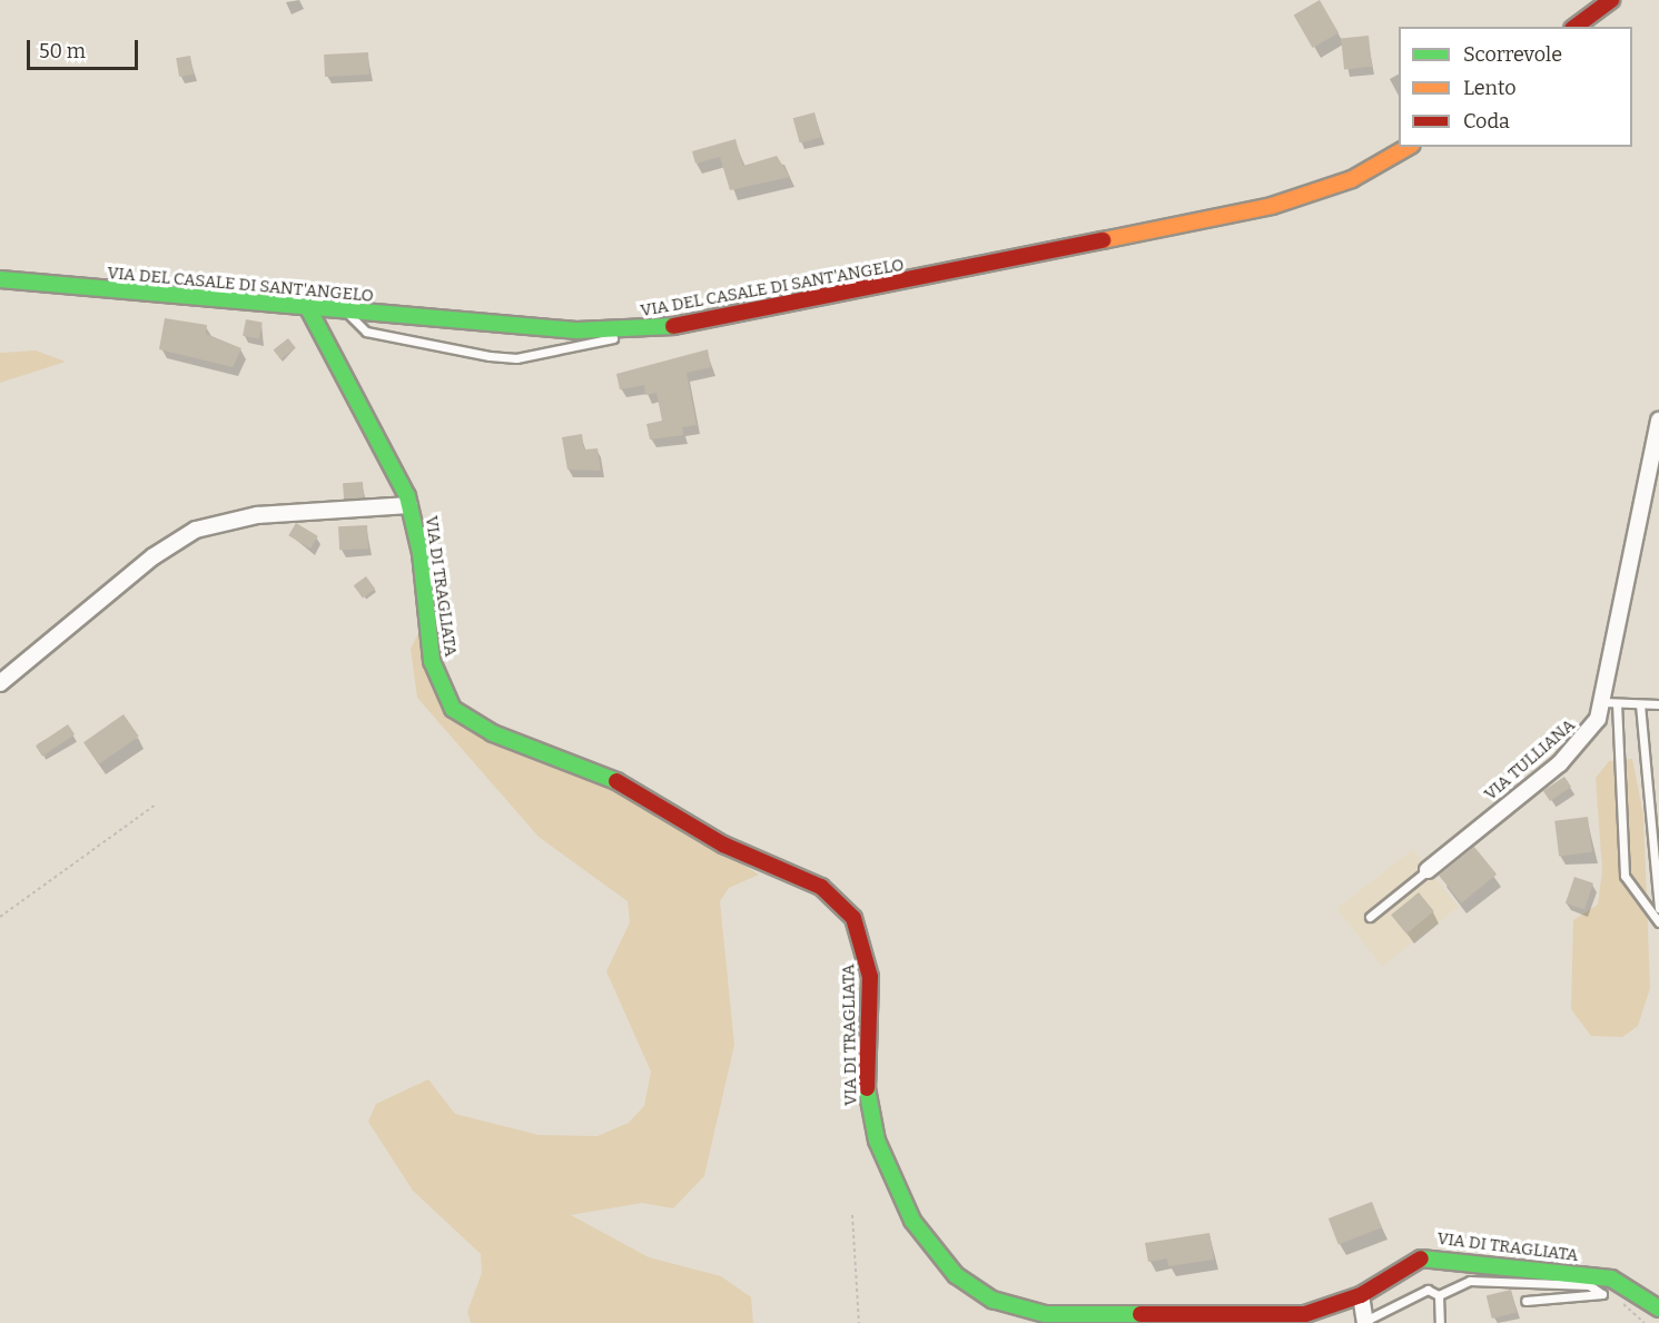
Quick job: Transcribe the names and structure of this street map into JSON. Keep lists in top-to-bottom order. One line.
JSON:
{"streets":{"street":["VIA DEL CASALE DI SANT'ANGELO","VIA DI TRAGLIATA","VIA TULLIANA"]},"crossings":[["VIA DEL CASALE DI SANT'ANGELO","VIA DI TRAGLIATA"]],"legend":["Scorrevole","Lento","Coda"],"scale_bar":"50 m"}
